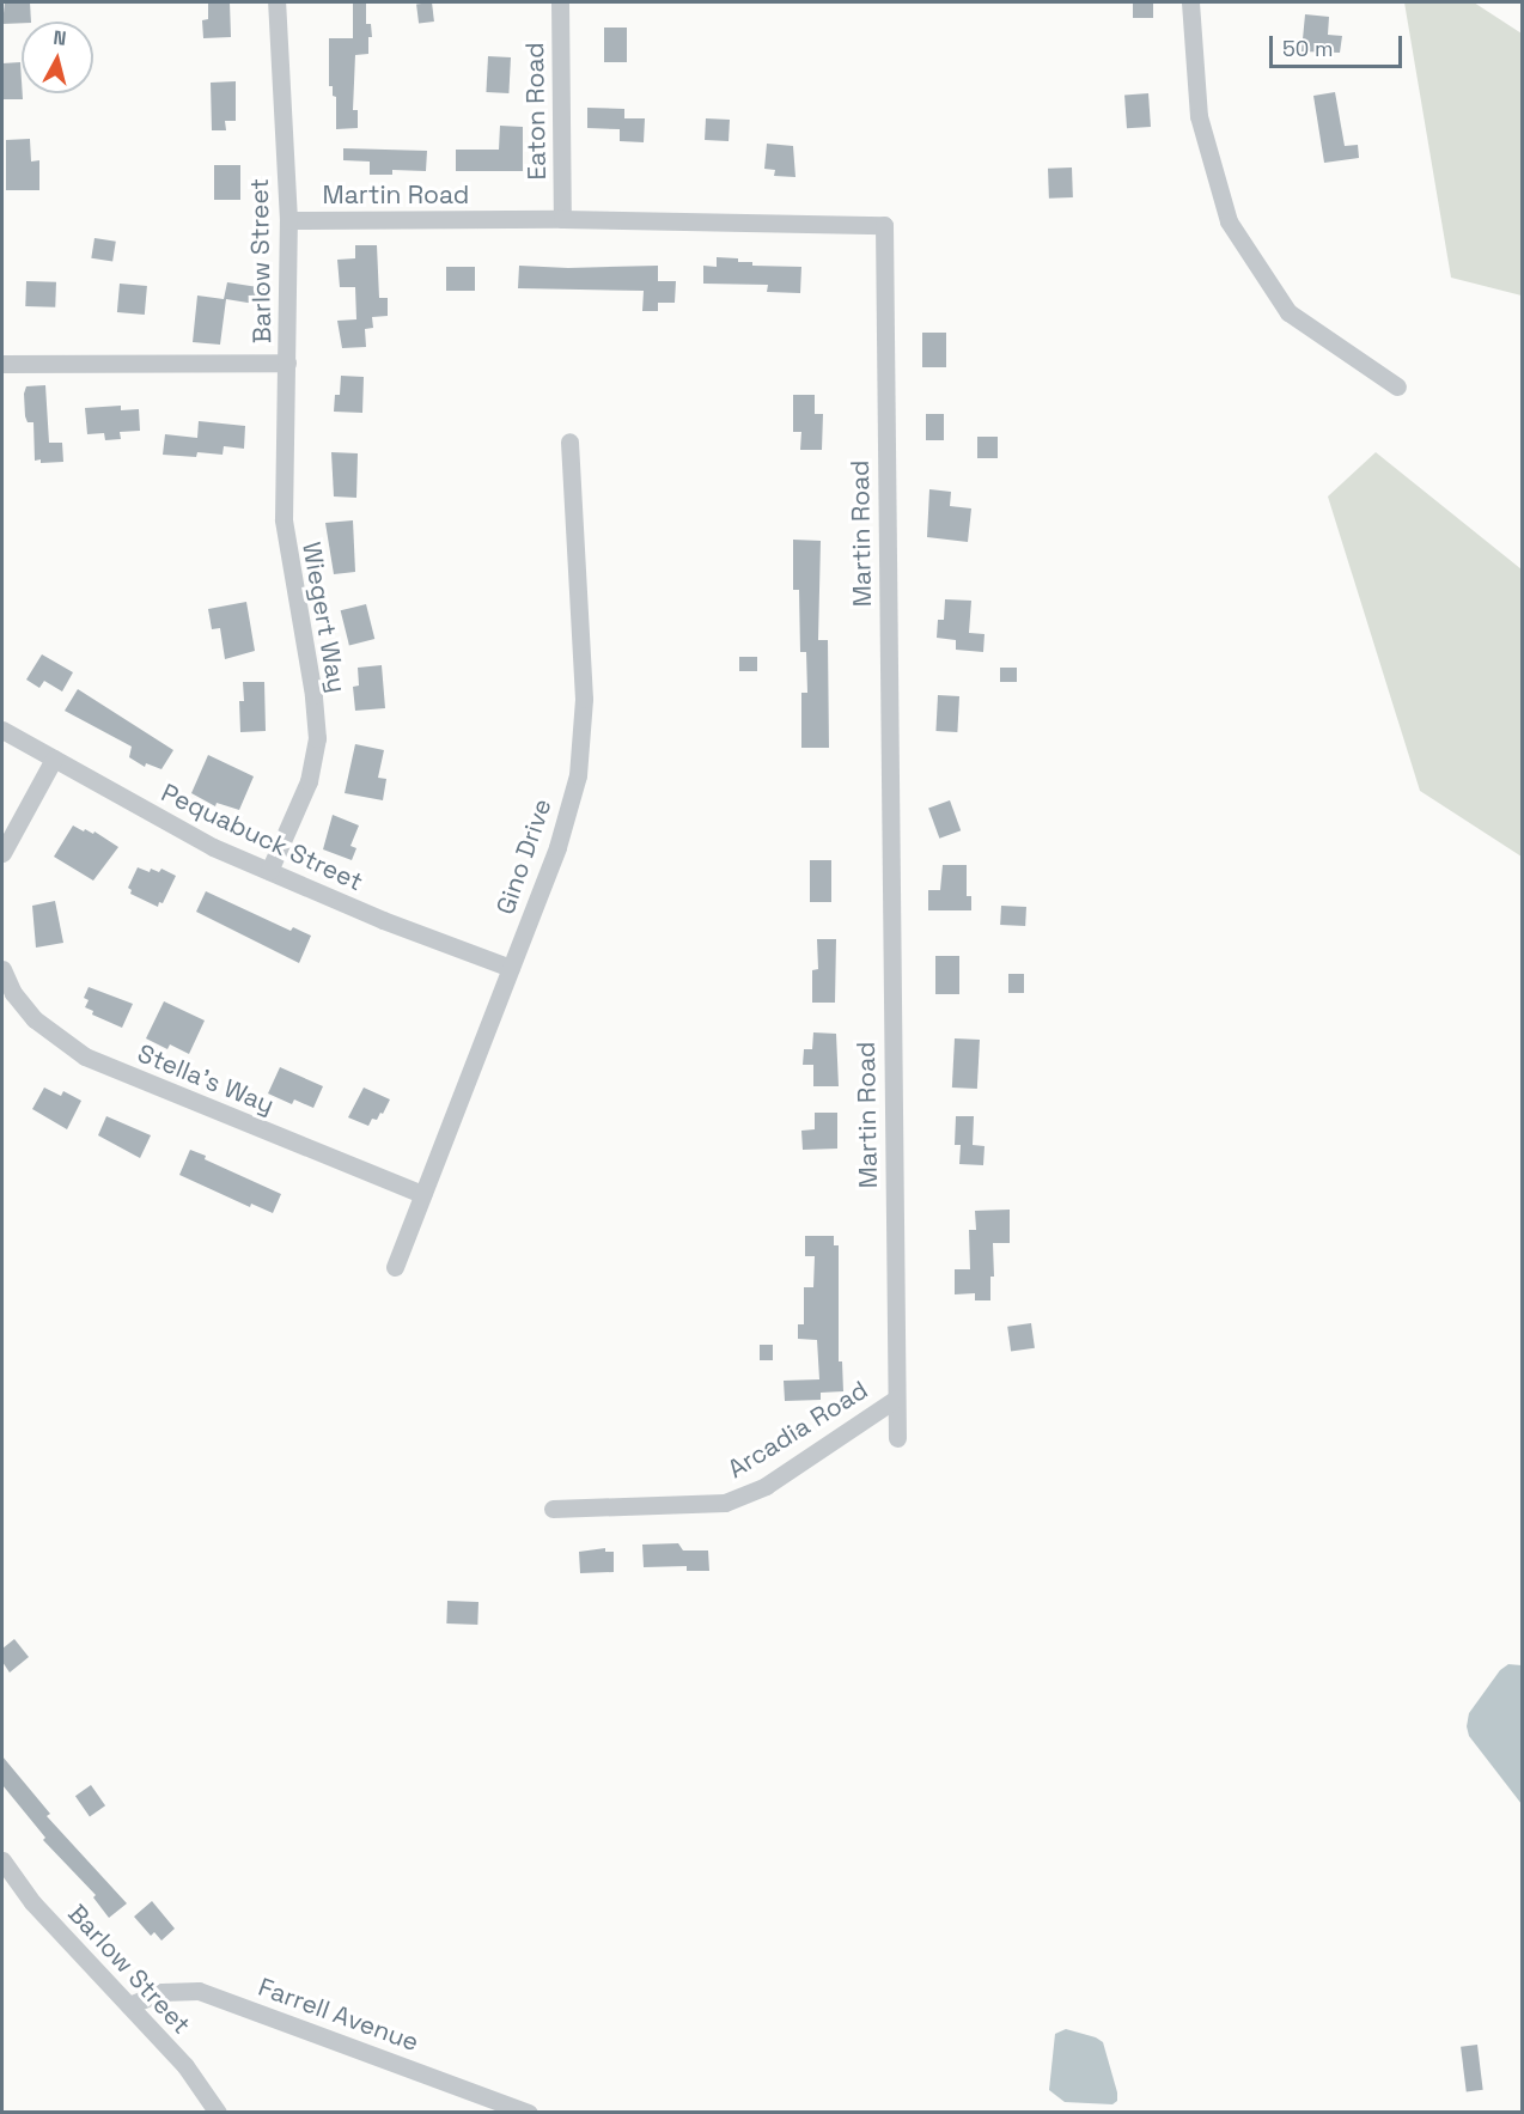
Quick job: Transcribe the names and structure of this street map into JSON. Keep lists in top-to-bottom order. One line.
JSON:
{"streets":{"street":["Eaton Road","Martin Road","Barlow Street","Wiegert Way","Pequabuck Street","Gino Drive","Stella's Way","Arcadia Road","Farrell Avenue"]},"crossings":[["Eaton Road","Martin Road"],["Martin Road","Barlow Street"],["Martin Road","Arcadia Road"],["Barlow Street","Wiegert Way"],["Barlow Street","Farrell Avenue"],["Wiegert Way","Pequabuck Street"],["Pequabuck Street","Gino Drive"],["Gino Drive","Stella's Way"]],"scale_bar":"50 m","north":"top"}
